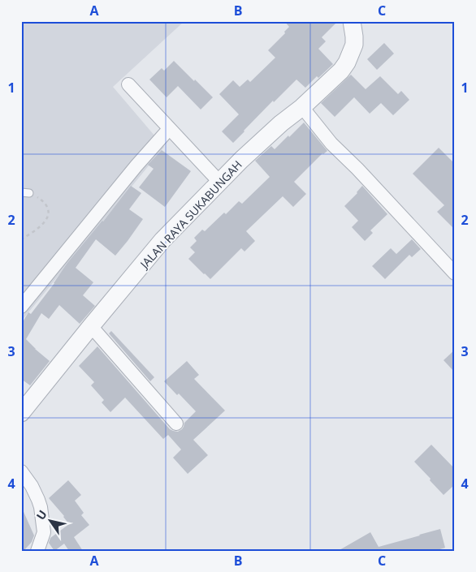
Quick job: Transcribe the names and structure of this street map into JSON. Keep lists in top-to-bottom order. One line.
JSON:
{"streets":{"street":["JALAN RAYA SUKABUNGAH"]},"north":"top left","grid":{"columns":["A","B","C"],"rows":["1","2","3","4"]}}
